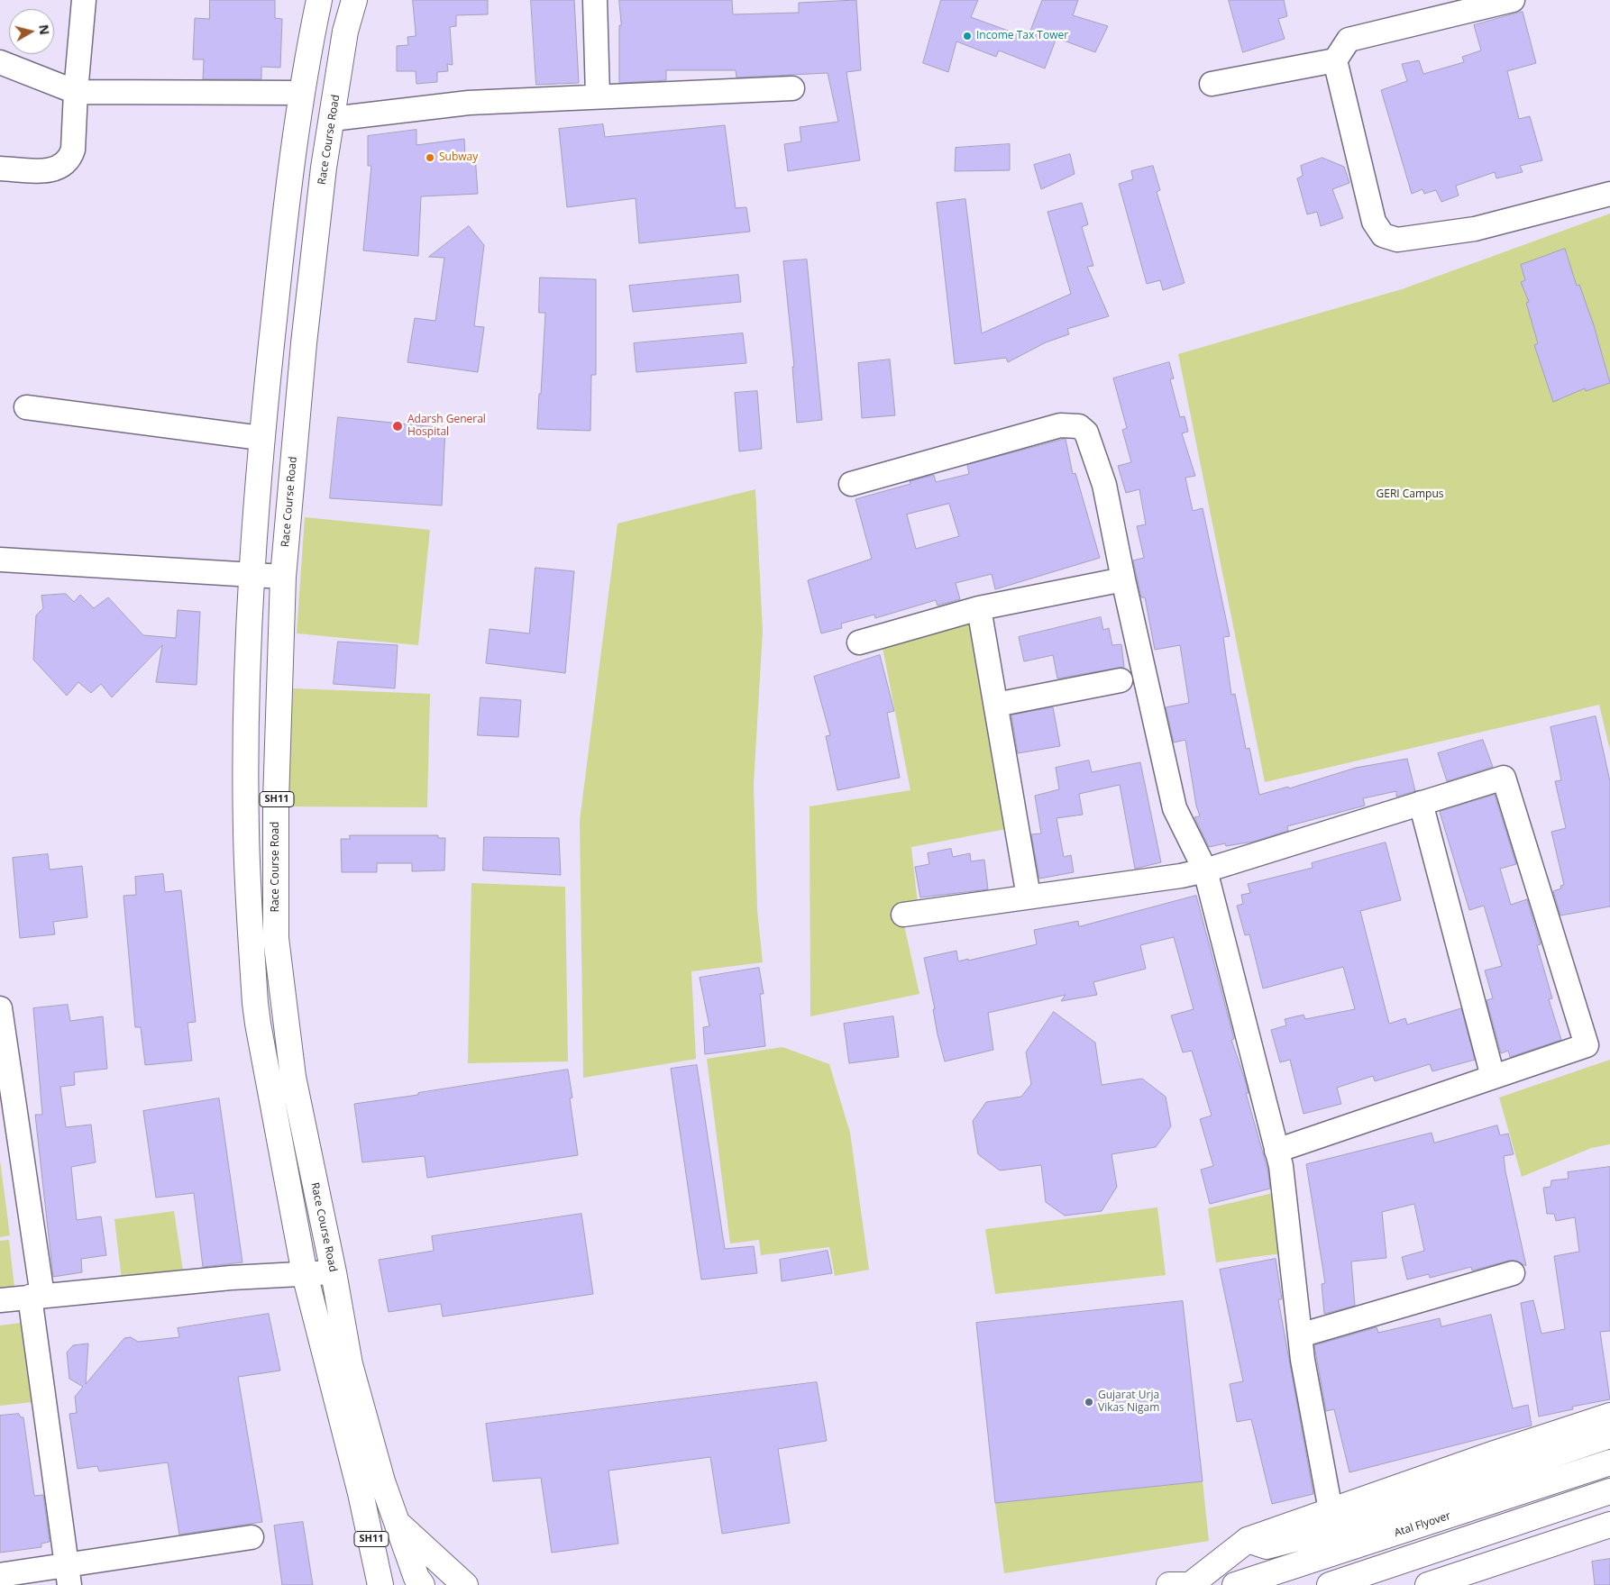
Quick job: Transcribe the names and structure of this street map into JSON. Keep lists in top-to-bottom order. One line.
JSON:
{"streets":{"main road":["Race Course Road","SH11","Atal Flyover"]},"parks":["GERI Campus"],"places":["Income Tax Tower","Subway","Adarsh General Hospital","Gujarat Urja Vikas Nigam"],"north":"right"}
